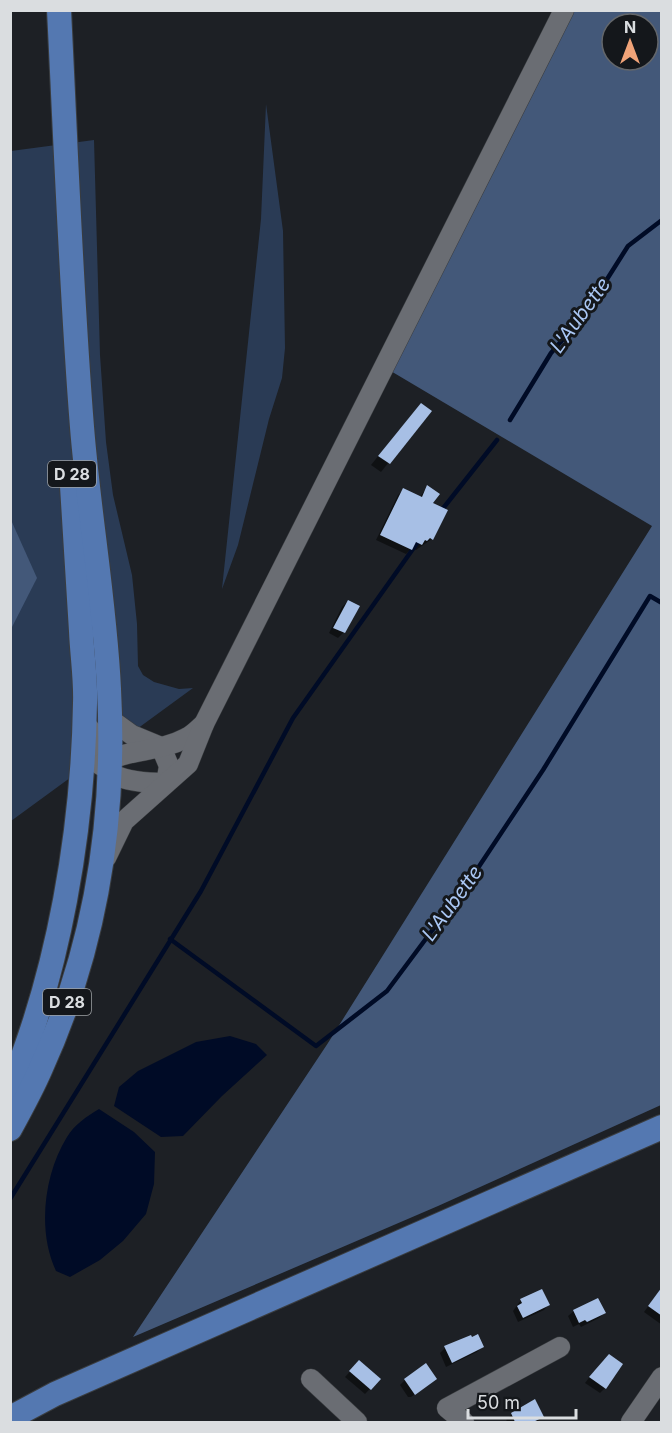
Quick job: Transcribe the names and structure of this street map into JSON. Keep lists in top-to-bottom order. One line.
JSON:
{"streets":{"main road":["D 28"]},"water":["L'Aubette"],"scale_bar":"50 m","north":"top"}
